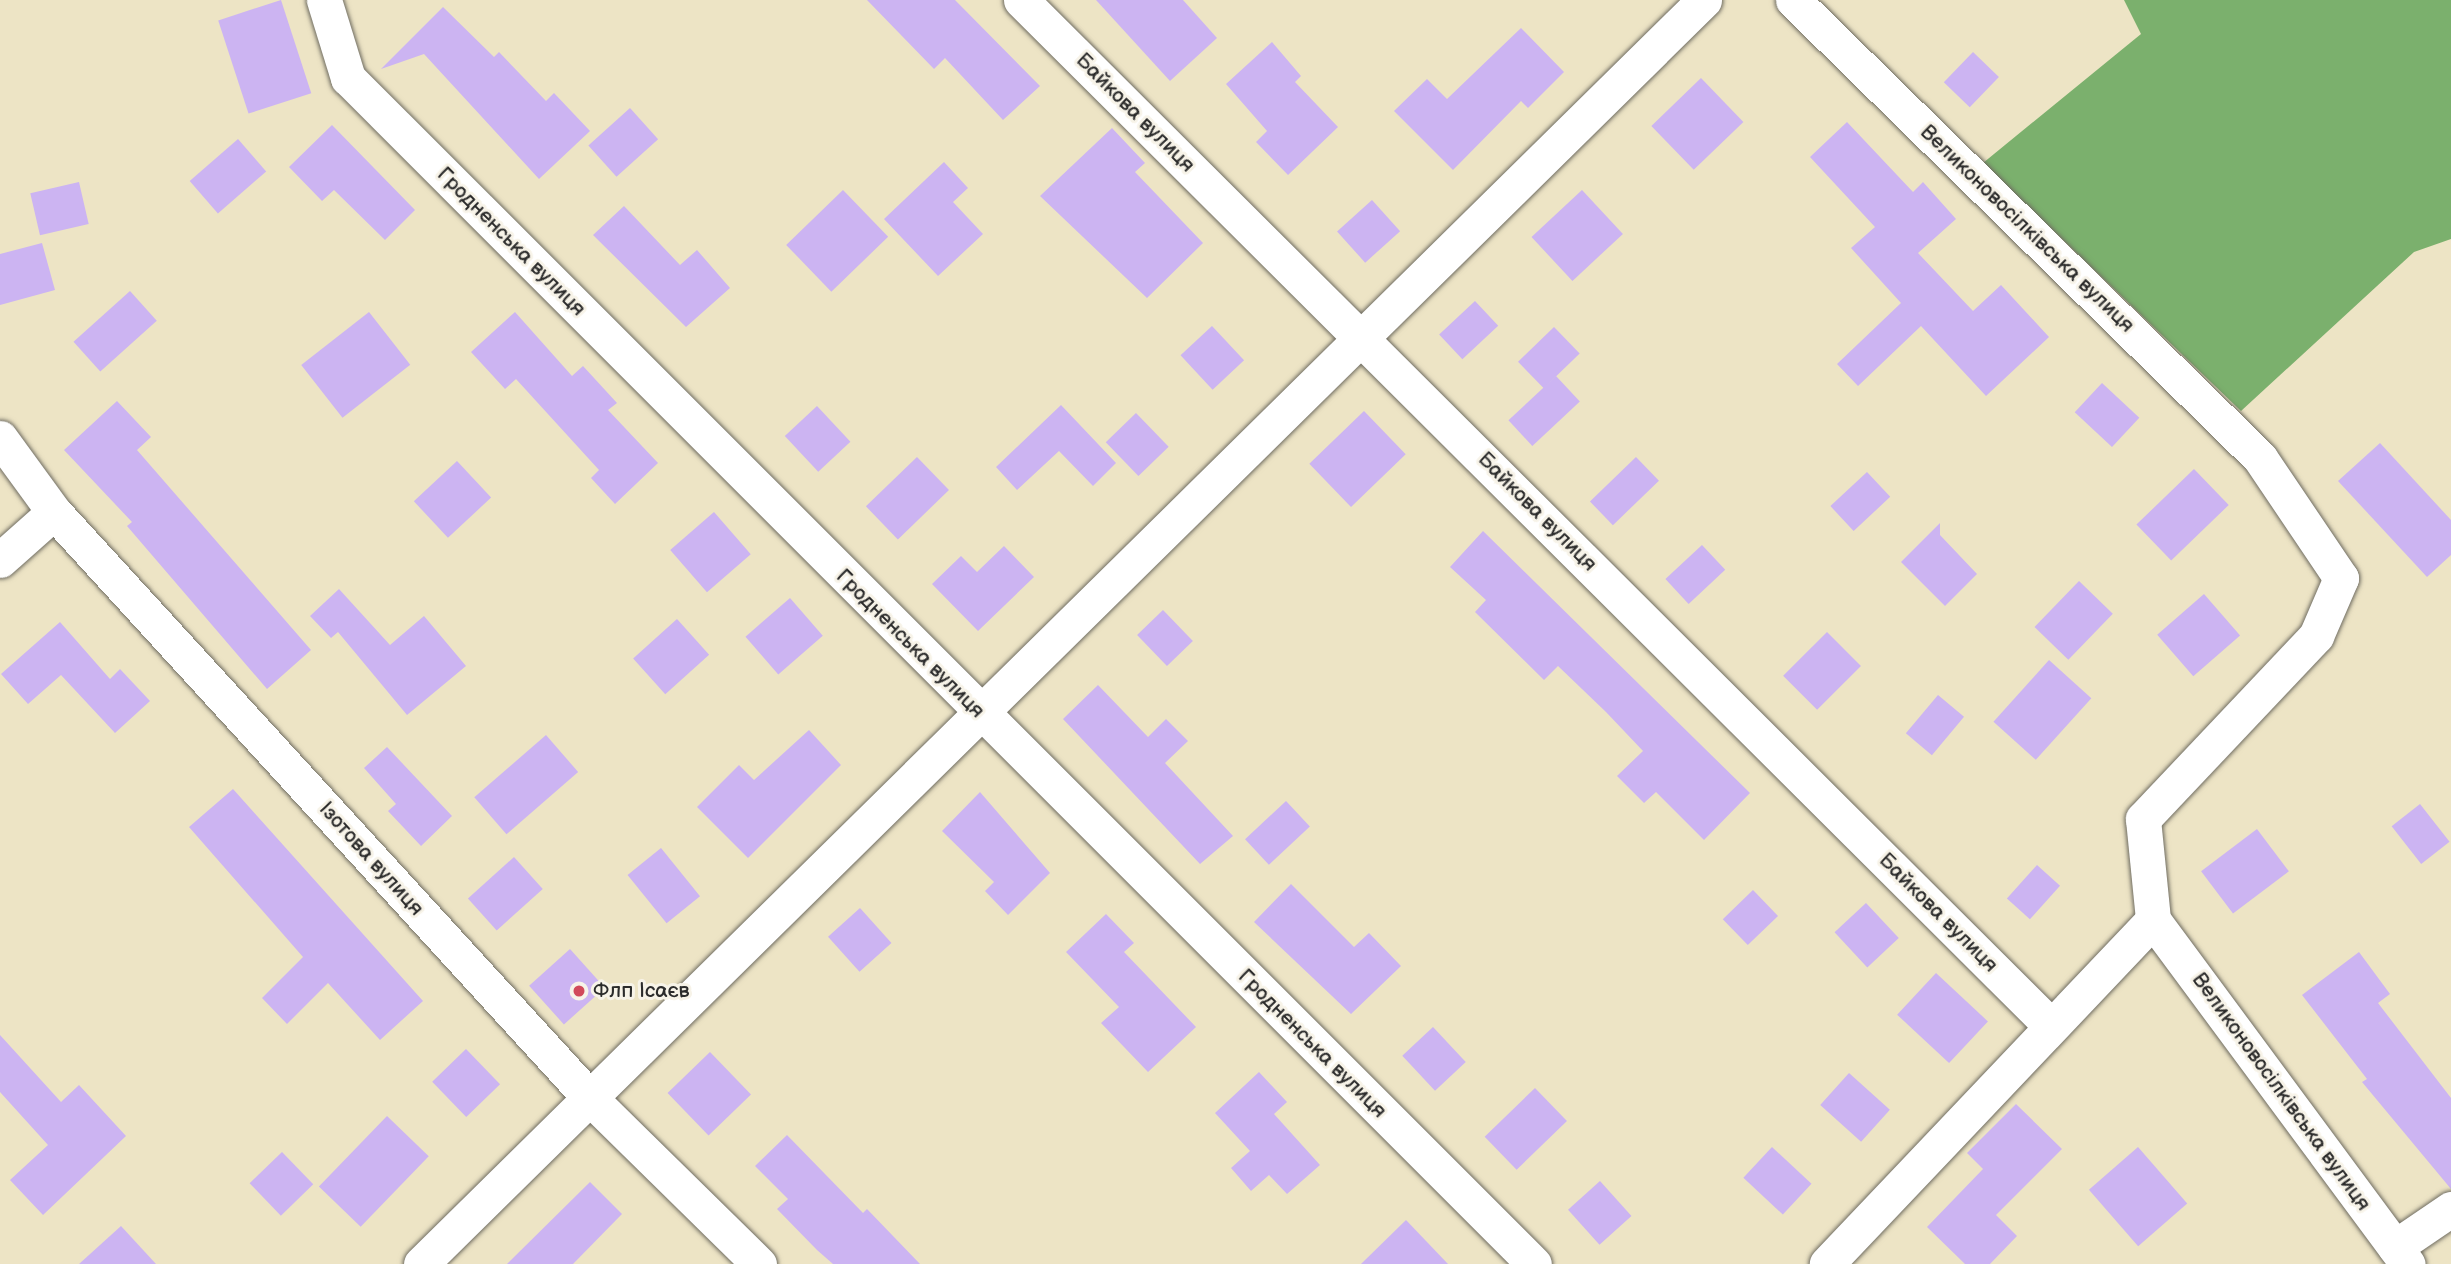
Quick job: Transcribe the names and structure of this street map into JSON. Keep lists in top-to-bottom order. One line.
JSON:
{"streets":{"street":["Байкова вулиця","Великоновосілківська вулиця","Гродненська вулиця","Ізотова вулиця"]},"places":["Флп Ісаєв"]}
